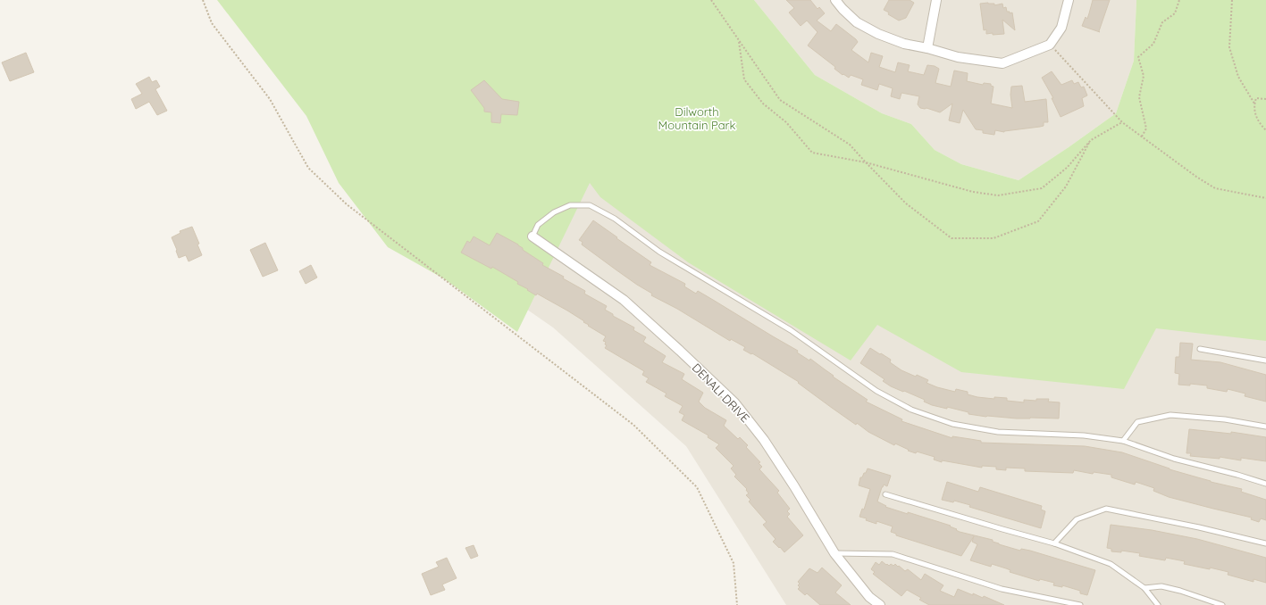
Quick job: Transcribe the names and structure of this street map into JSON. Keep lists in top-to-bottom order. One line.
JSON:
{"streets":{"street":["DENALI DRIVE"]},"parks":["Dilworth Mountain Park"]}
